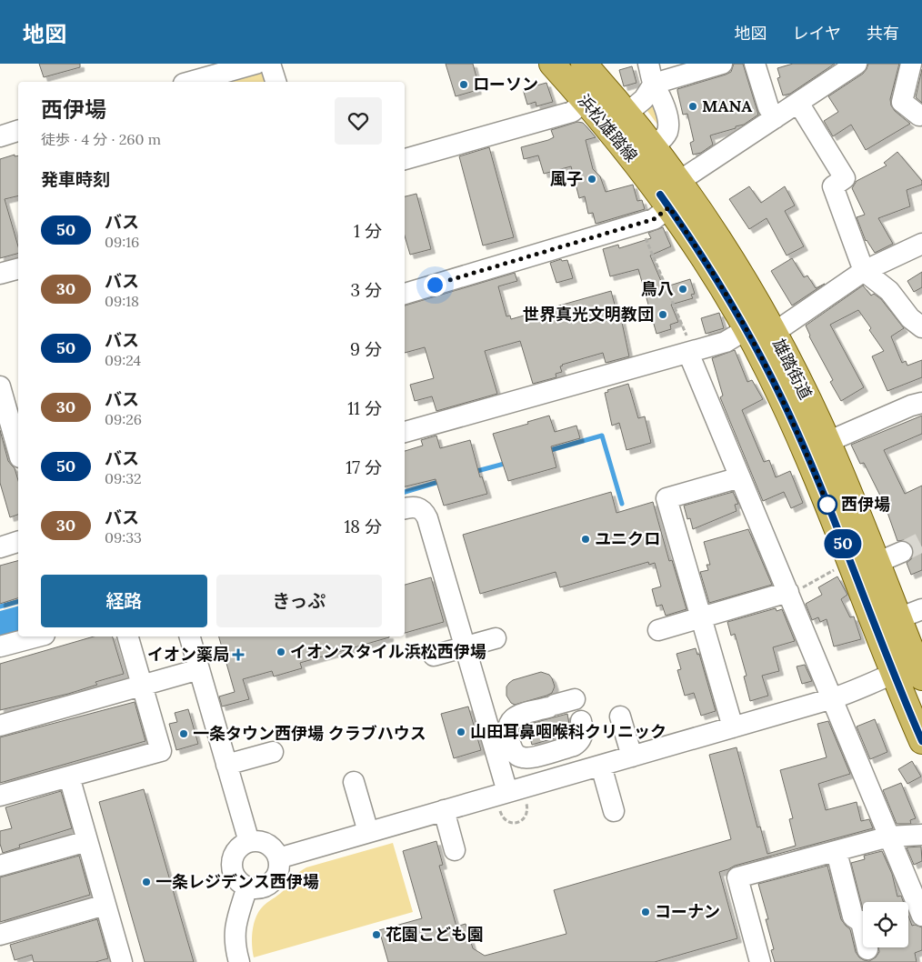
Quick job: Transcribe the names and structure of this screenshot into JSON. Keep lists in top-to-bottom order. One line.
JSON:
{"streets":{"main road":["浜松雄踏線","雄踏街道"]},"crossings":[["浜松雄踏線","雄踏街道"]],"places":{"other":["ローソン","MANA","風子","鳥八","世界真光文明教団","西伊場","ユニクロ","イオンスタイル浜松西伊場","山田耳鼻咽喉科クリニック","一条タウン西伊場 クラブハウス","一条レジデンス西伊場","コーナン","花園こども園"],"health":["イオン薬局"]},"lines":["bus line 50"],"page":{"header":"地図","nav":["地図","レイヤ","共有"],"on_map":"50","heading":[["西伊場","徒歩 · 4 分 · 260 m"],"発車時刻"],"list":[{"mark":"50","name":"バス","note":"09:16","value":"1 分"},{"mark":"30","name":"バス","note":"09:18","value":"3 分"},{"mark":"50","name":"バス","note":"09:24","value":"9 分"},{"mark":"30","name":"バス","note":"09:26","value":"11 分"},{"mark":"50","name":"バス","note":"09:32","value":"17 分"},{"mark":"30","name":"バス","note":"09:33","value":"18 分"}],"buttons":["経路","きっぷ"]}}
